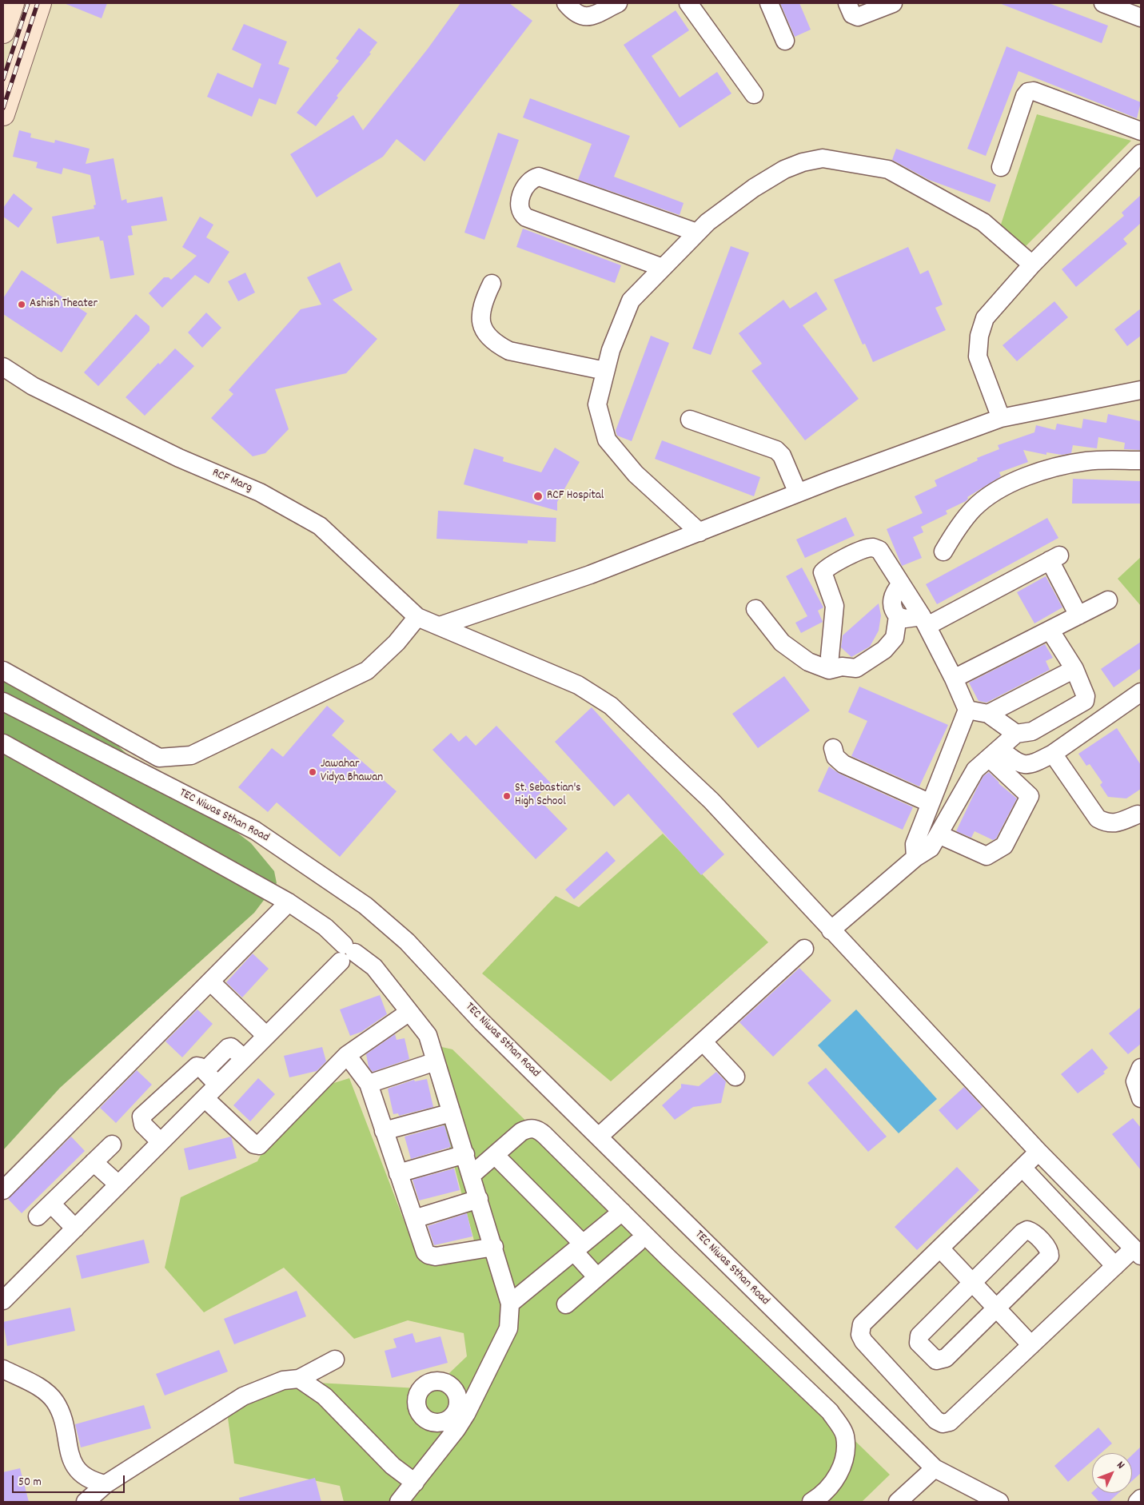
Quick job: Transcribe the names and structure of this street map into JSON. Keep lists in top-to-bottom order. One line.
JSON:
{"streets":{"street":["RCF Marg","TEC Niwas Sthan Road"]},"places":["Ashish Theater","RCF Hospital","Jawahar Vidya Bhawan","St. Sebastian's High School"],"scale_bar":"50 m","north":"top right"}
